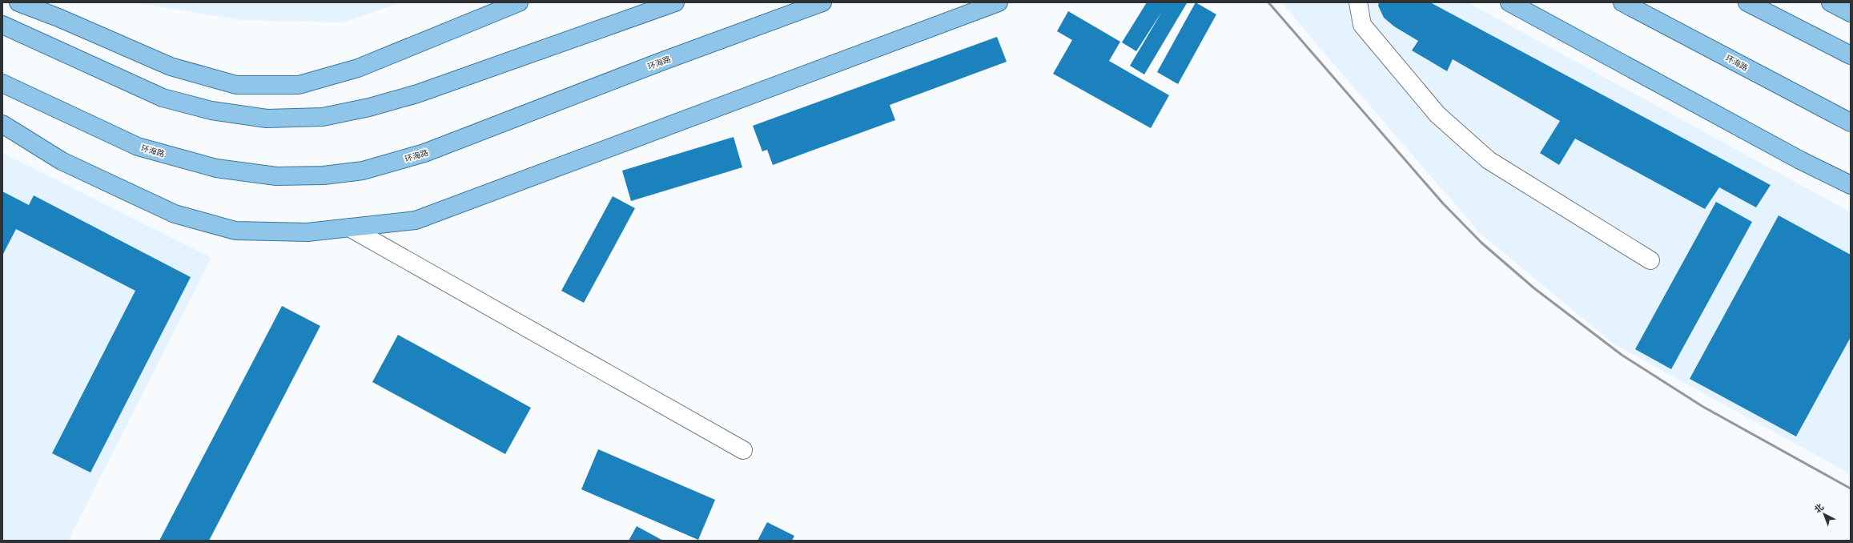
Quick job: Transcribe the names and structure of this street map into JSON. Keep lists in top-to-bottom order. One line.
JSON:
{"streets":{"main road":["环海路"]},"north":"top left"}
